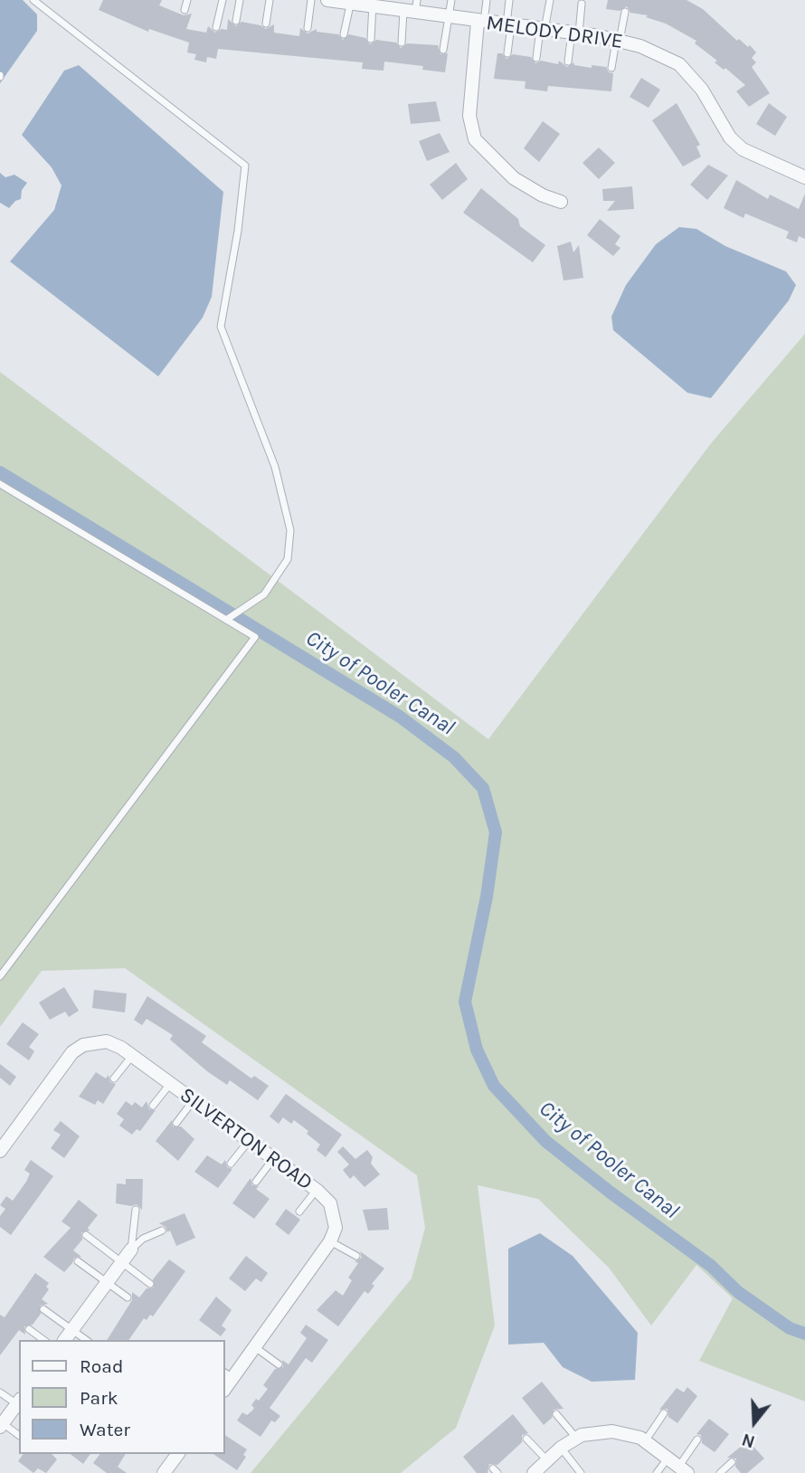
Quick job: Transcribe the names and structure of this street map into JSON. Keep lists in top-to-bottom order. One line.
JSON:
{"streets":{"street":["MELODY DRIVE","SILVERTON ROAD"]},"water":["City of Pooler Canal"],"legend":["Road","Park","Water"],"north":"bottom"}
